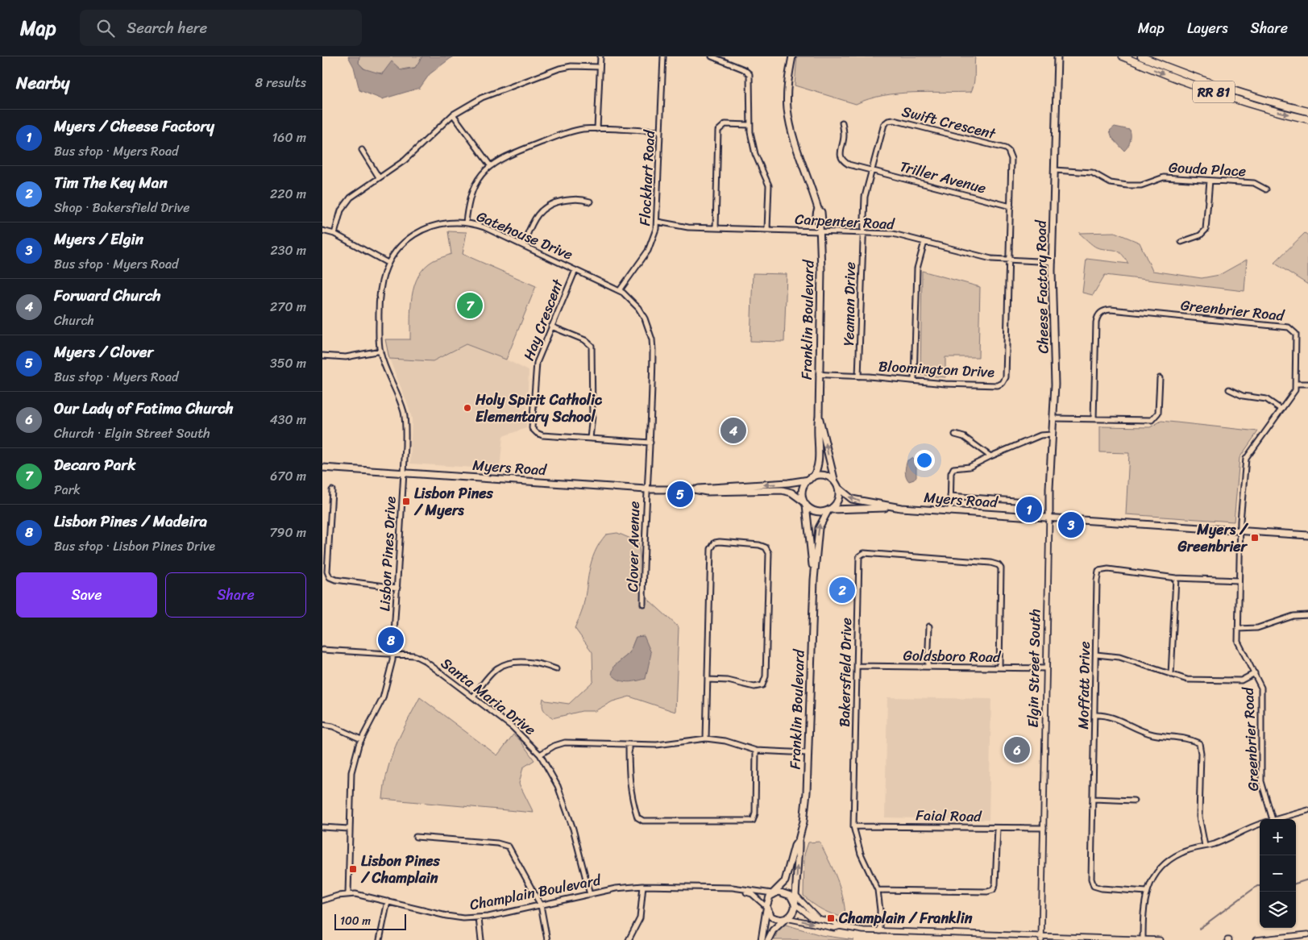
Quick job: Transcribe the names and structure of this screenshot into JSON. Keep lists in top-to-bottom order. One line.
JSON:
{"streets":{"main road":["RR 81","Cheese Factory Road","Franklin Boulevard","Myers Road"],"street":["Swift Crescent","Gouda Place","Triller Avenue","Flockhart Road","Carpenter Road","Gatehouse Drive","Yeaman Drive","Greenbrier Road","Hay Crescent","Bloomington Drive","Clover Avenue","Lisbon Pines Drive","Goldsboro Road","Elgin Street South","Bakersfield Drive","Moffatt Drive","Santa Maria Drive","Faial Road","Champlain Boulevard"]},"crossings":[["Swift Crescent","Triller Avenue"],["Swift Crescent","Carpenter Road"],["Swift Crescent","Yeaman Drive"],["Swift Crescent","Bloomington Drive"],["Gouda Place","Cheese Factory Road"],["Flockhart Road","Carpenter Road"],["Flockhart Road","Gatehouse Drive"],["Carpenter Road","Cheese Factory Road"],["Carpenter Road","Yeaman Drive"],["Carpenter Road","Franklin Boulevard"],["Carpenter Road","Bloomington Drive"],["Gatehouse Drive","Hay Crescent"],["Gatehouse Drive","Myers Road"],["Gatehouse Drive","Clover Avenue"],["Gatehouse Drive","Lisbon Pines Drive"],["Cheese Factory Road","Myers Road"],["Cheese Factory Road","Elgin Street South"],["Yeaman Drive","Bloomington Drive"],["Greenbrier Road","Myers Road"],["Greenbrier Road","Moffatt Drive"],["Franklin Boulevard","Bloomington Drive"],["Franklin Boulevard","Myers Road"],["Franklin Boulevard","Champlain Boulevard"],["Myers Road","Clover Avenue"],["Myers Road","Lisbon Pines Drive"],["Myers Road","Elgin Street South"],["Lisbon Pines Drive","Santa Maria Drive"],["Lisbon Pines Drive","Champlain Boulevard"],["Goldsboro Road","Elgin Street South"],["Goldsboro Road","Bakersfield Drive"],["Elgin Street South","Faial Road"],["Bakersfield Drive","Faial Road"],["Santa Maria Drive","Champlain Boulevard"]],"places":{"other":["Holy Spirit Catholic Elementary School"],"transit":["Lisbon Pines / Myers","Myers / Greenbrier","Lisbon Pines / Champlain","Champlain / Franklin"]},"scale_bar":"100 m","page":{"header":"Map","search":"Search here","nav":["Map","Layers","Share"],"heading":["Nearby","8 results"],"list":[{"mark":"1","name":"Myers / Cheese Factory","note":"Bus stop · Myers Road","value":"160 m"},{"mark":"2","name":"Tim The Key Man","note":"Shop · Bakersfield Drive","value":"220 m"},{"mark":"3","name":"Myers / Elgin","note":"Bus stop · Myers Road","value":"230 m"},{"mark":"4","name":"Forward Church","note":"Church","value":"270 m"},{"mark":"5","name":"Myers / Clover","note":"Bus stop · Myers Road","value":"350 m"},{"mark":"6","name":"Our Lady of Fatima Church","note":"Church · Elgin Street South","value":"430 m"},{"mark":"7","name":"Decaro Park","note":"Park","value":"670 m"},{"mark":"8","name":"Lisbon Pines / Madeira","note":"Bus stop · Lisbon Pines Drive","value":"790 m"}],"pins":["7","4","5","1","3","2","8","6"],"buttons":["Save","Share"],"map_buttons":["+","−"],"scale":"100 m"}}
